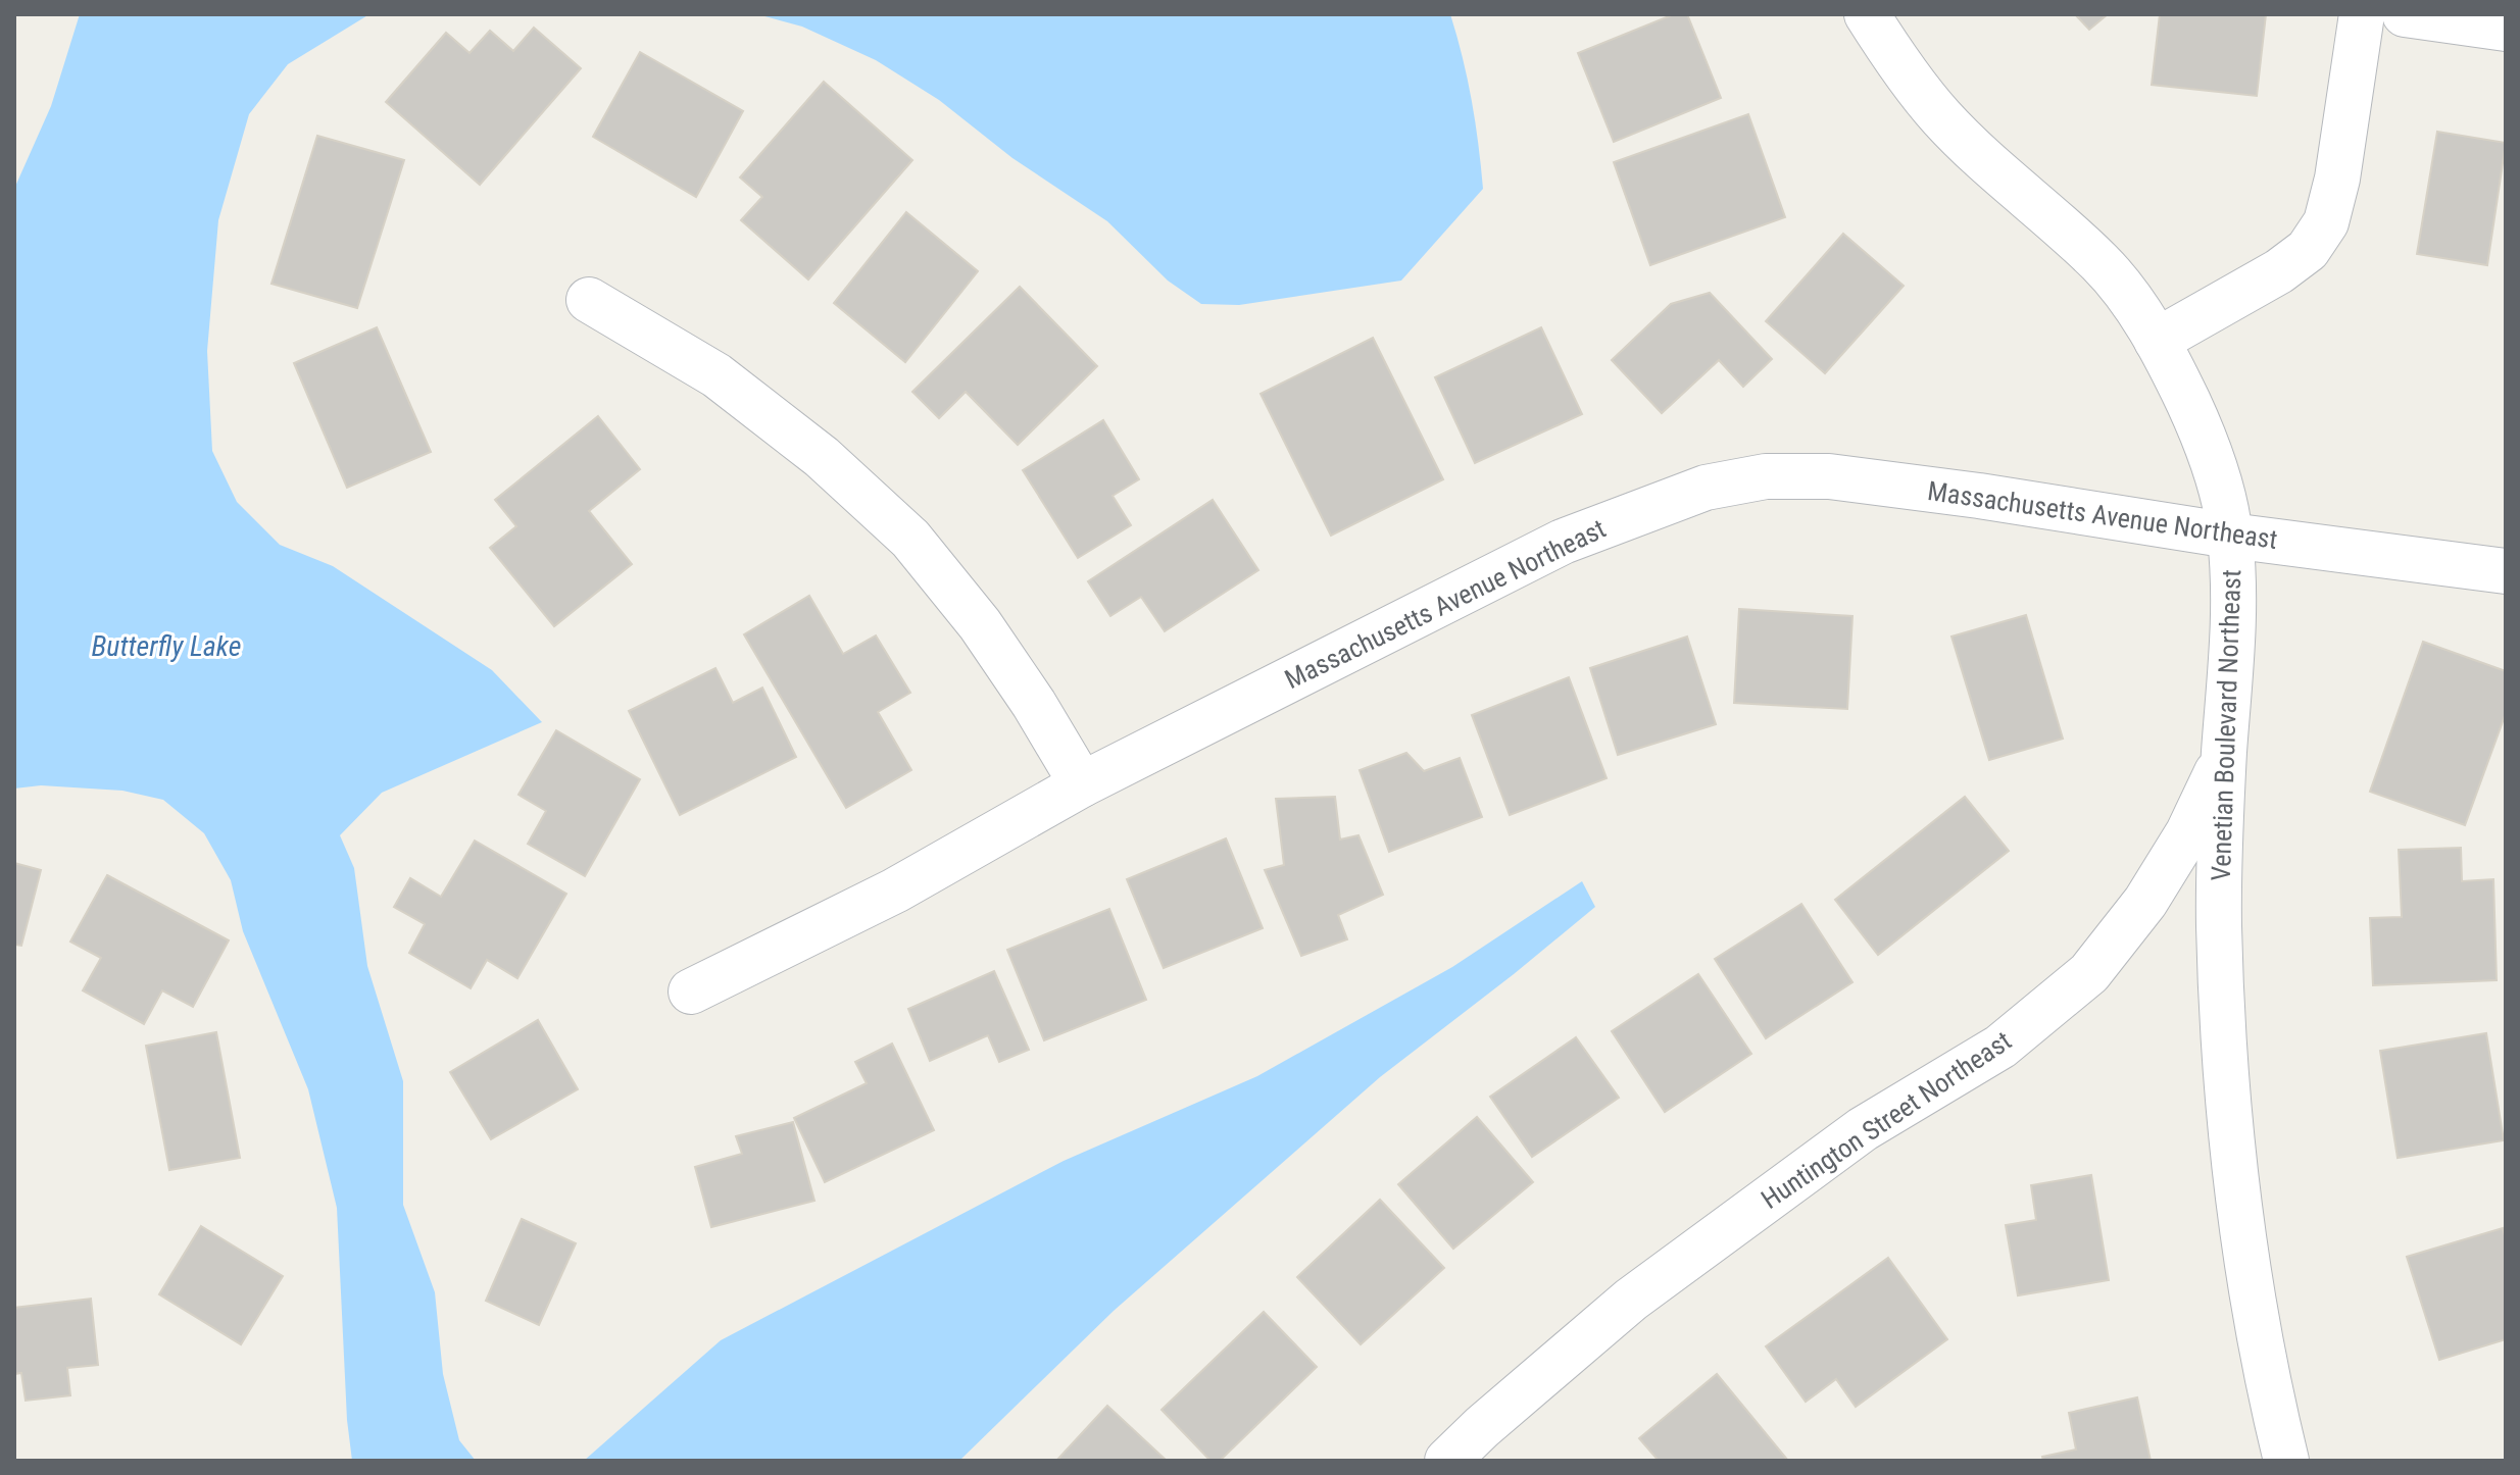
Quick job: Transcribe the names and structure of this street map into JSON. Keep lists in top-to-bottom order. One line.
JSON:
{"streets":{"street":["Massachusetts Avenue Northeast","Venetian Boulevard Northeast","Huntington Street Northeast"]},"crossings":[["Massachusetts Avenue Northeast","Venetian Boulevard Northeast"],["Venetian Boulevard Northeast","Huntington Street Northeast"]],"water":["Butterfly Lake"]}
